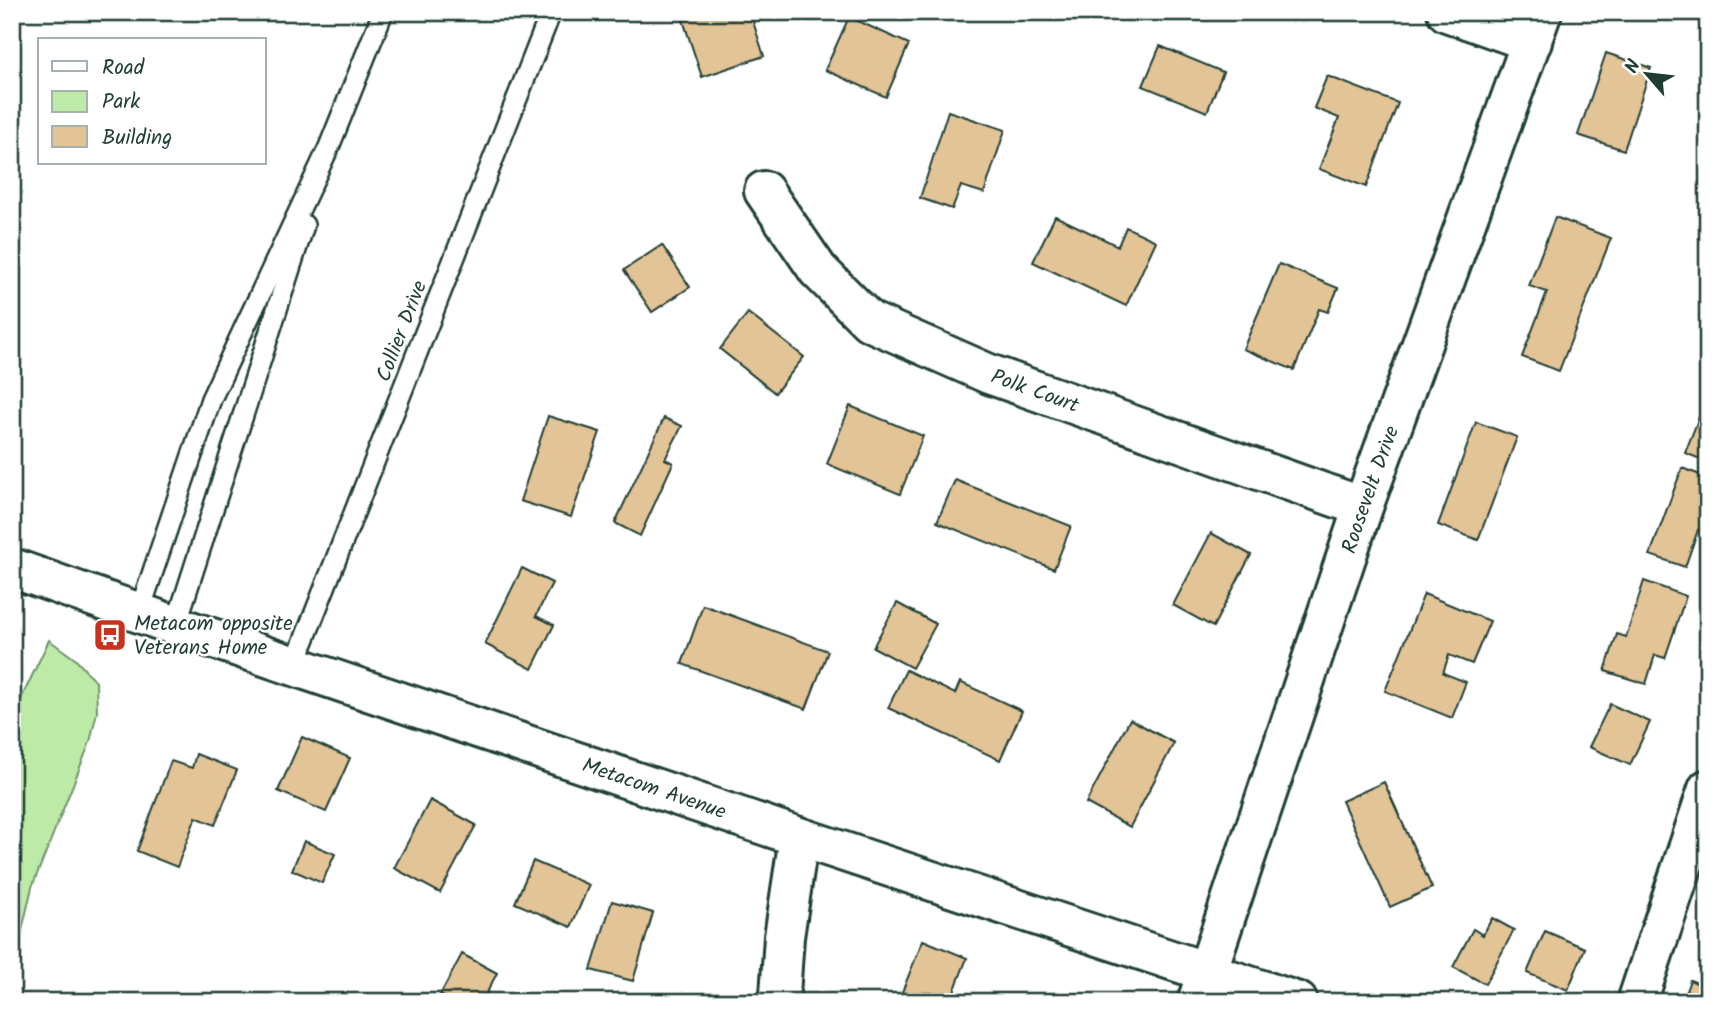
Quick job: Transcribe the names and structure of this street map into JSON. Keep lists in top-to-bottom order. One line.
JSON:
{"streets":{"street":["Polk Court","Roosevelt Drive","Metacom Avenue"],"lane":["Collier Drive"]},"crossings":[["Collier Drive","Metacom Avenue"],["Polk Court","Roosevelt Drive"],["Roosevelt Drive","Metacom Avenue"]],"places":{"bus stop":["Metacom opposite Veterans Home"]},"legend":["Road","Park","Building"],"north":"top left"}
